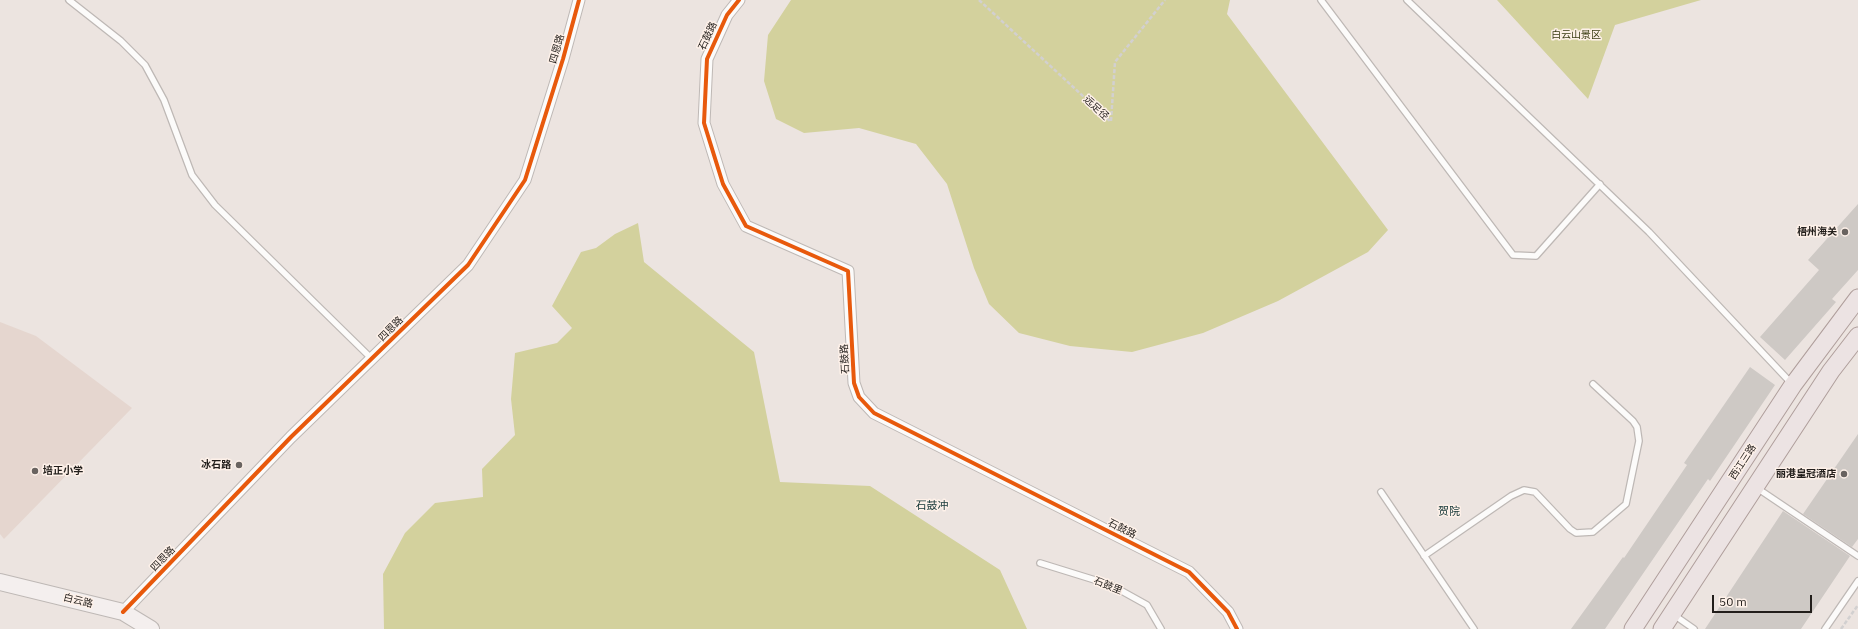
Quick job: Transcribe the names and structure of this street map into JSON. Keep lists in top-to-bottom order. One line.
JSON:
{"streets":{"main road":["西江三路"],"street":["石鼓路","四恩路","白云路"],"lane":["石鼓里"],"path":["远足径"]},"crossings":[["四恩路","白云路"]],"districts":["石鼓冲","贺院"],"parks":["白云山景区"],"places":["梧州海关","冰石路","培正小学","丽港皇冠酒店"],"scale_bar":"50 m"}
